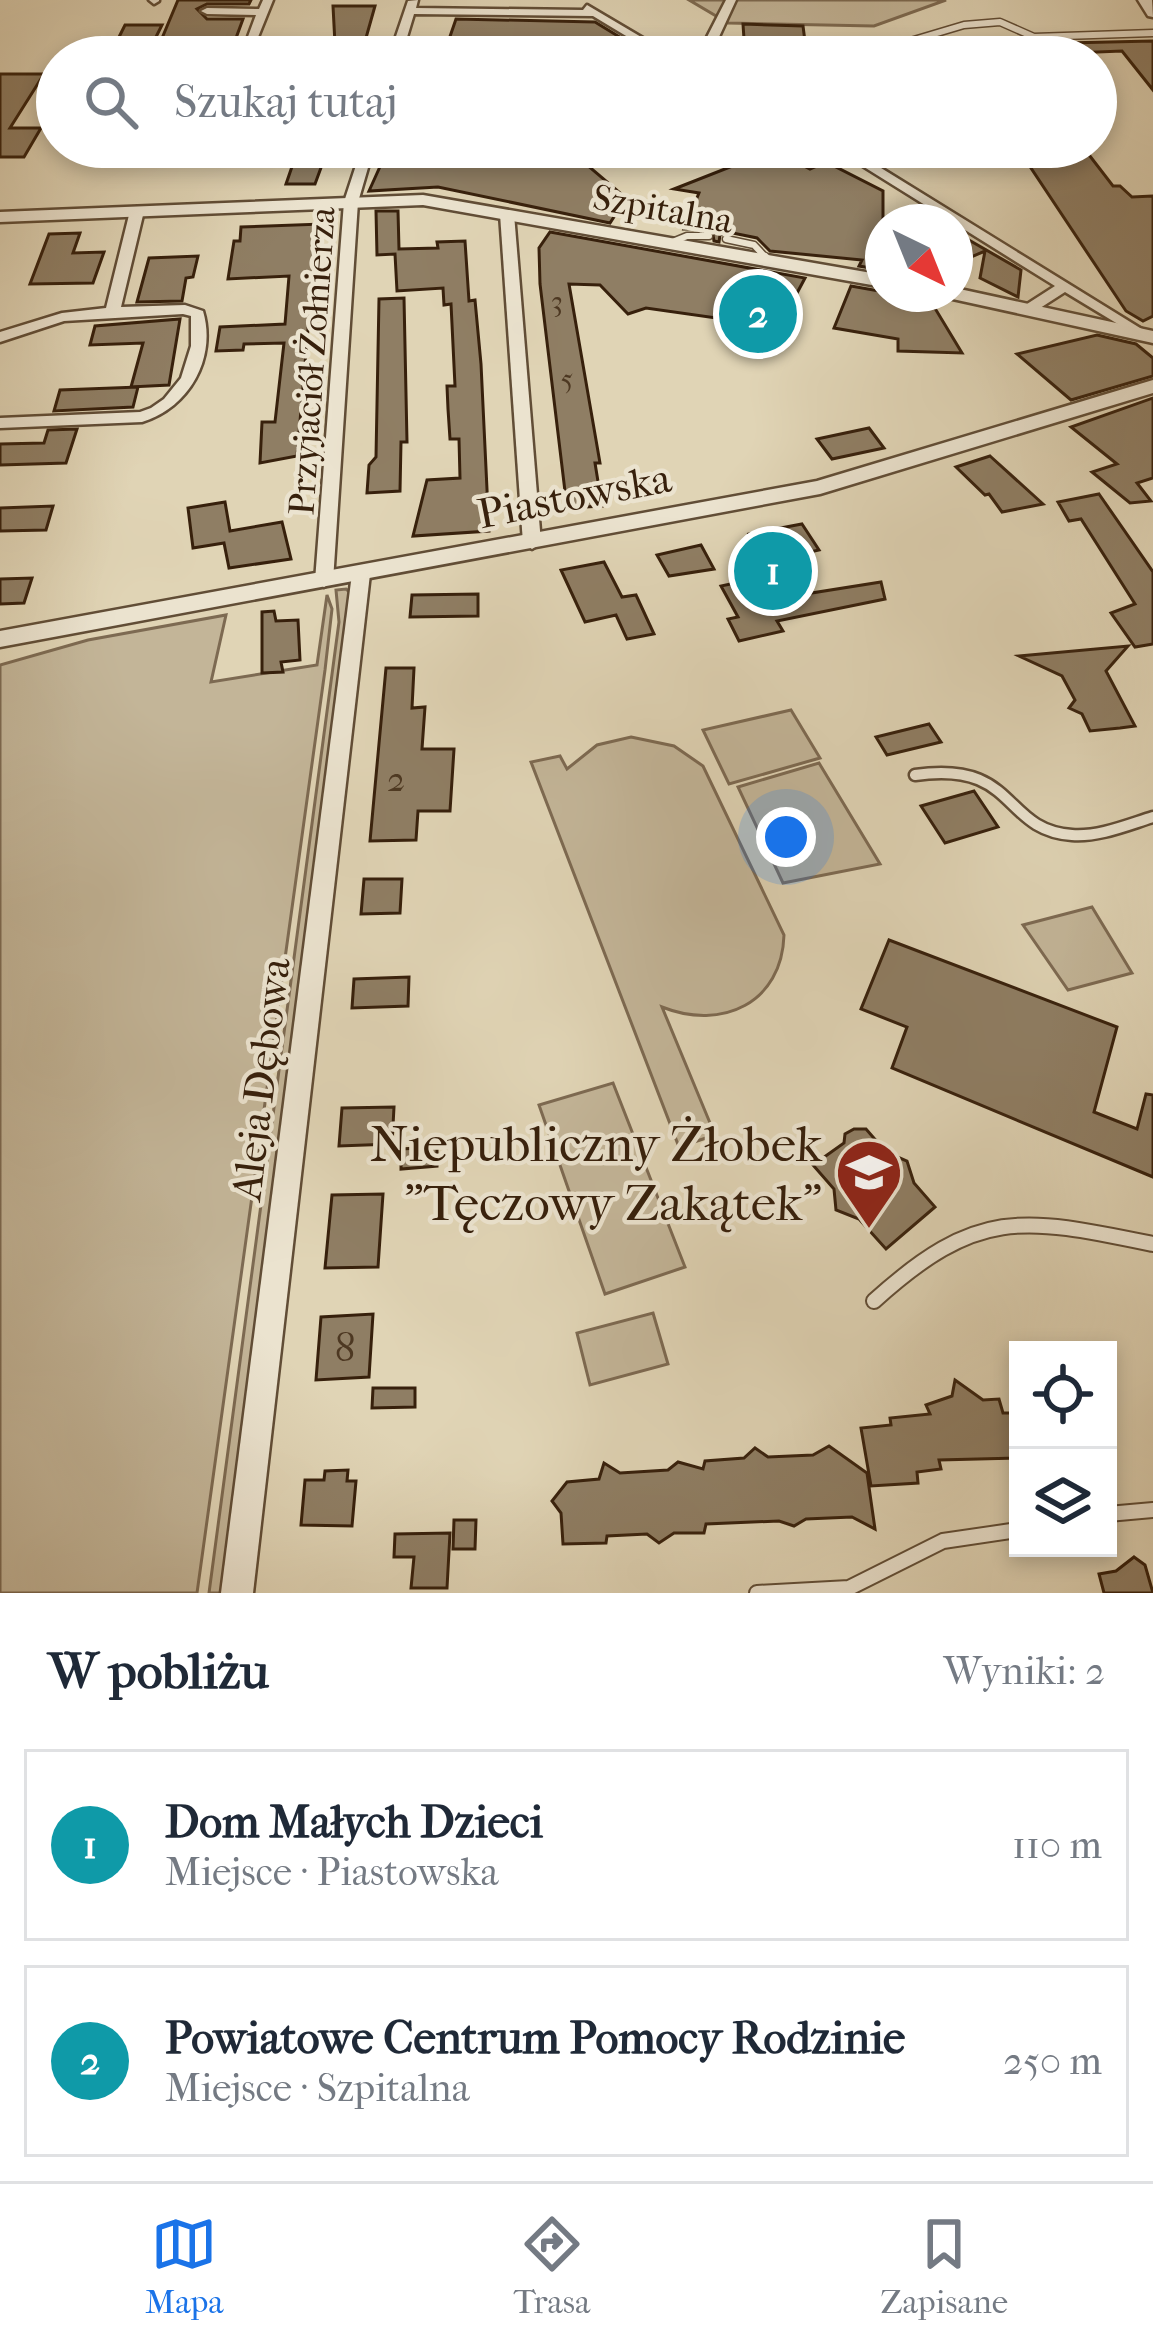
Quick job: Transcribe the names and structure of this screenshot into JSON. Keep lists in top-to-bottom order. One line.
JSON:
{"streets":{"street":["Szpitalna","Przyjaciół Żołnierza","Piastowska","Aleja Dębowa"]},"crossings":[["Szpitalna","Przyjaciół Żołnierza"],["Przyjaciół Żołnierza","Piastowska"],["Piastowska","Aleja Dębowa"]],"places":{"school or university":["Niepubliczny Żłobek \"Tęczowy Zakątek\""]},"house_numbers":["3","5","2","8"],"north":"bottom right","page":{"search":"Szukaj tutaj","pins":["2","1"],"heading":["W pobliżu","Wyniki: 2"],"list":[{"mark":"1","name":"Dom Małych Dzieci","note":"Miejsce · Piastowska","value":"110 m"},{"mark":"2","name":"Powiatowe Centrum Pomocy Rodzinie","note":"Miejsce · Szpitalna","value":"250 m"}],"nav":["Mapa","Trasa","Zapisane"]}}
